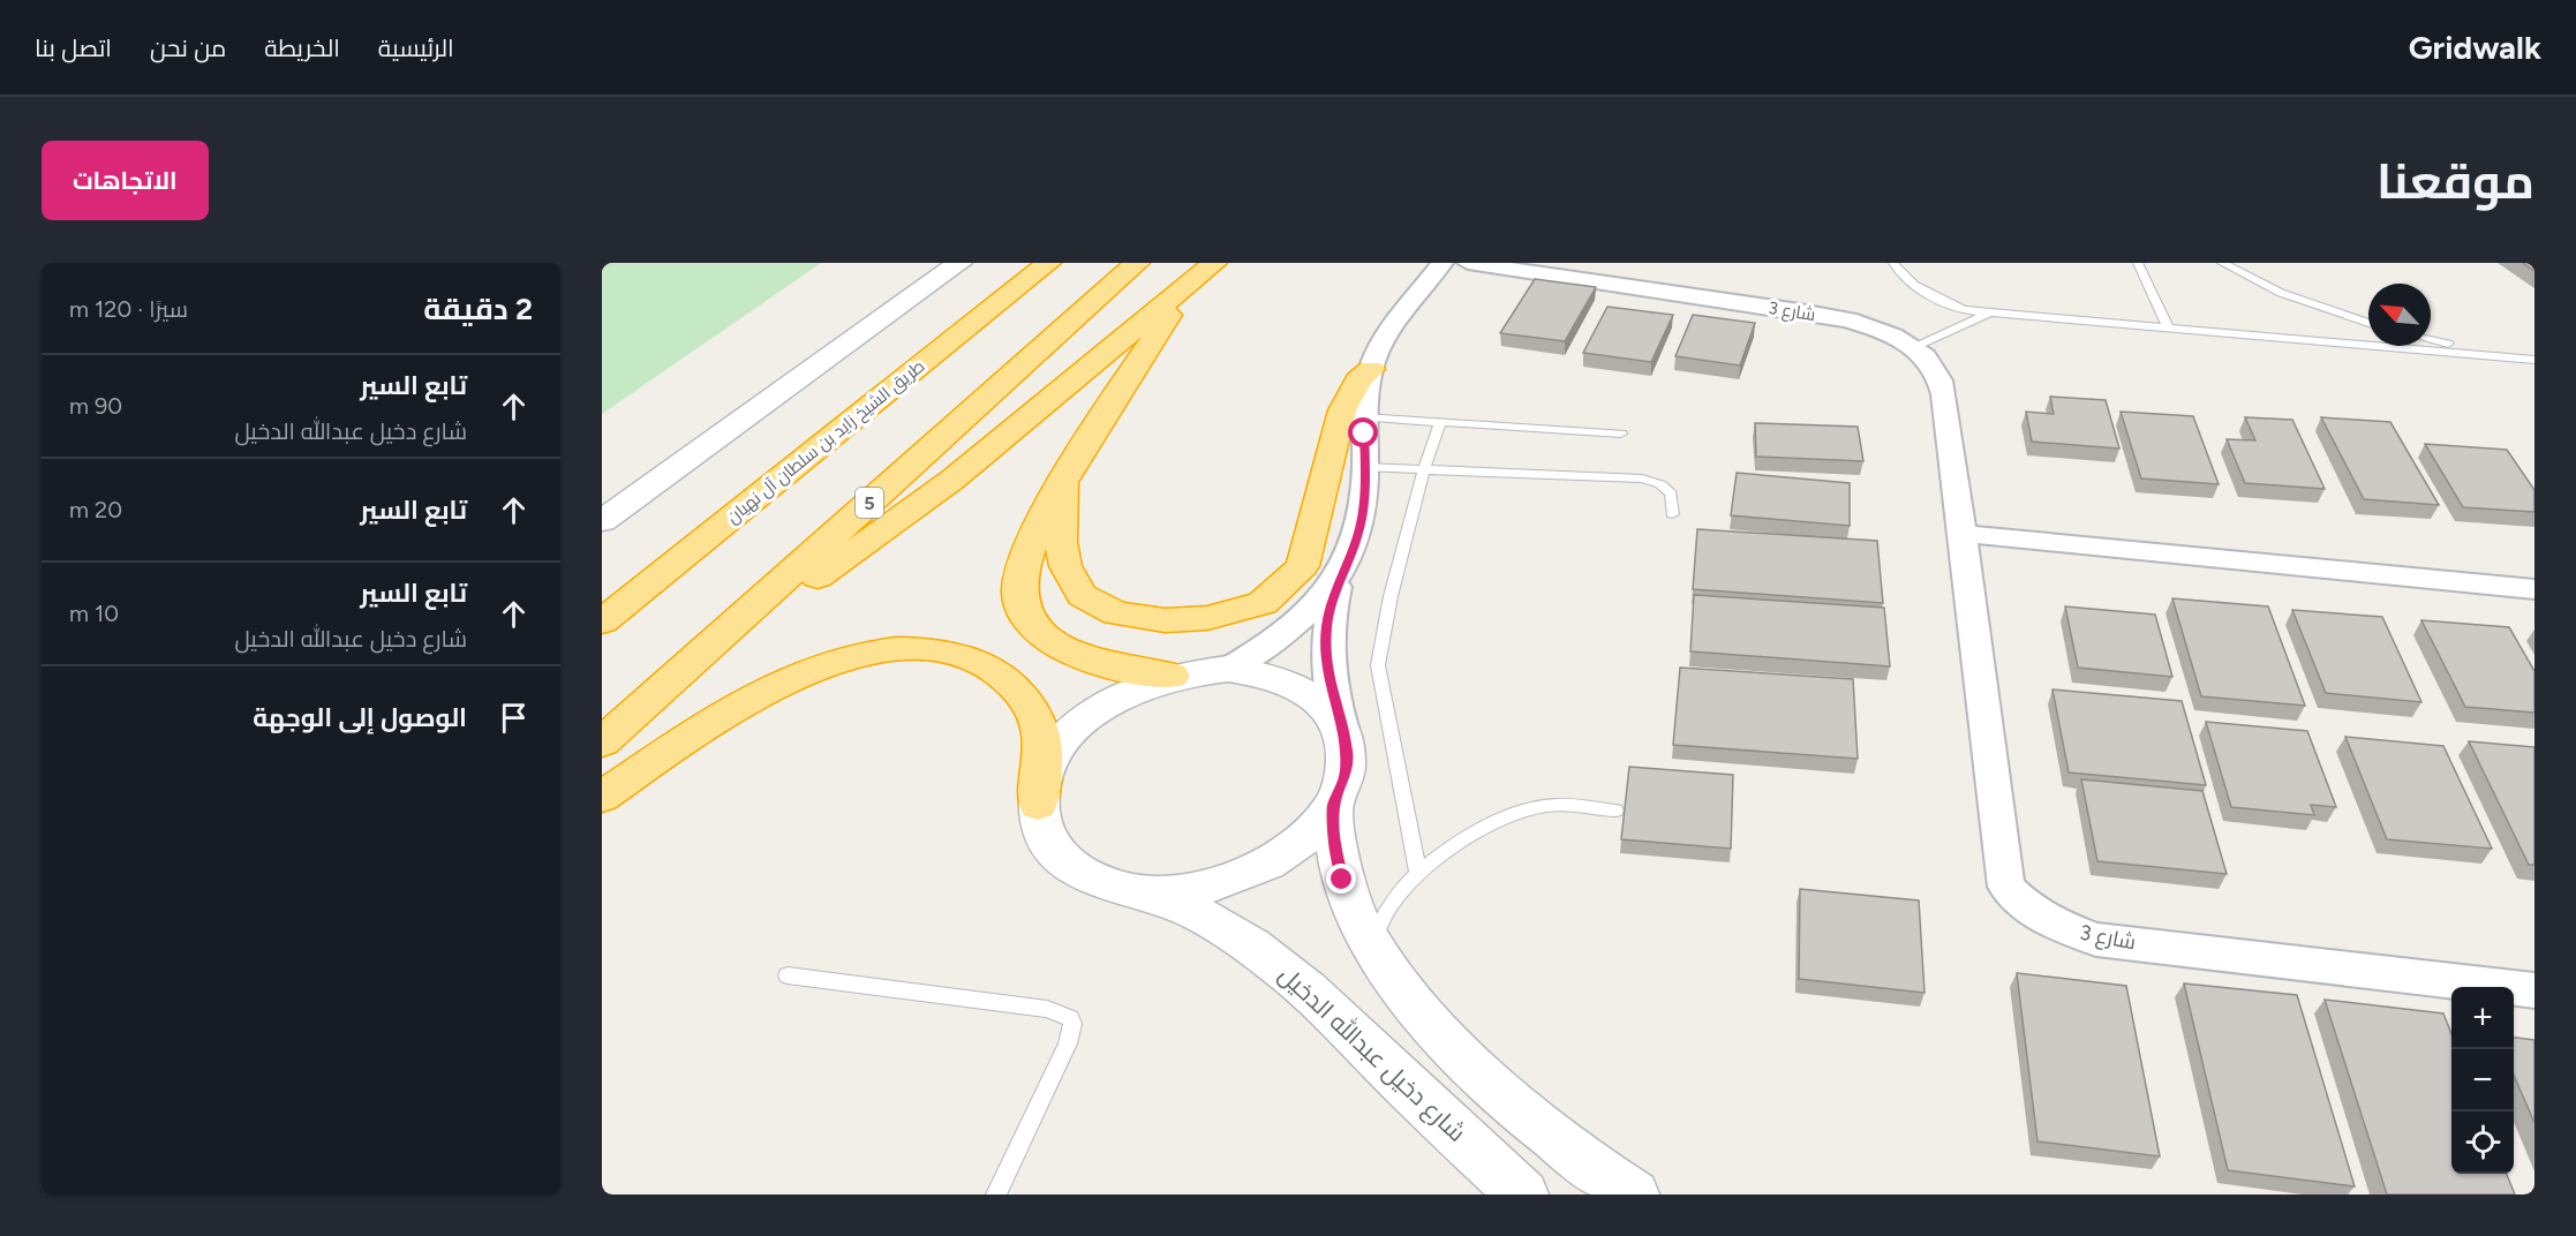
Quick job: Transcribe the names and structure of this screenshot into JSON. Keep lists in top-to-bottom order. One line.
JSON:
{"streets":{"highway":["طريق الشيخ زايد بن سلطان آل نهيان","5"],"street":["شارع 3","شارع دخيل عبدالله الدخيل"]},"north":"top left","page":{"header":"Gridwalk","nav":["الرئيسية","الخريطة","من نحن","اتصل بنا"],"title":"موقعنا","buttons":"الاتجاهات","heading":["2 دقيقة","سيرًا · 120 m"],"list":[["تابع السير","شارع دخيل عبدالله الدخيل","90 m"],["تابع السير","20 m"],["تابع السير","شارع دخيل عبدالله الدخيل","10 m"],"الوصول إلى الوجهة"],"map_buttons":["+","−"]}}
